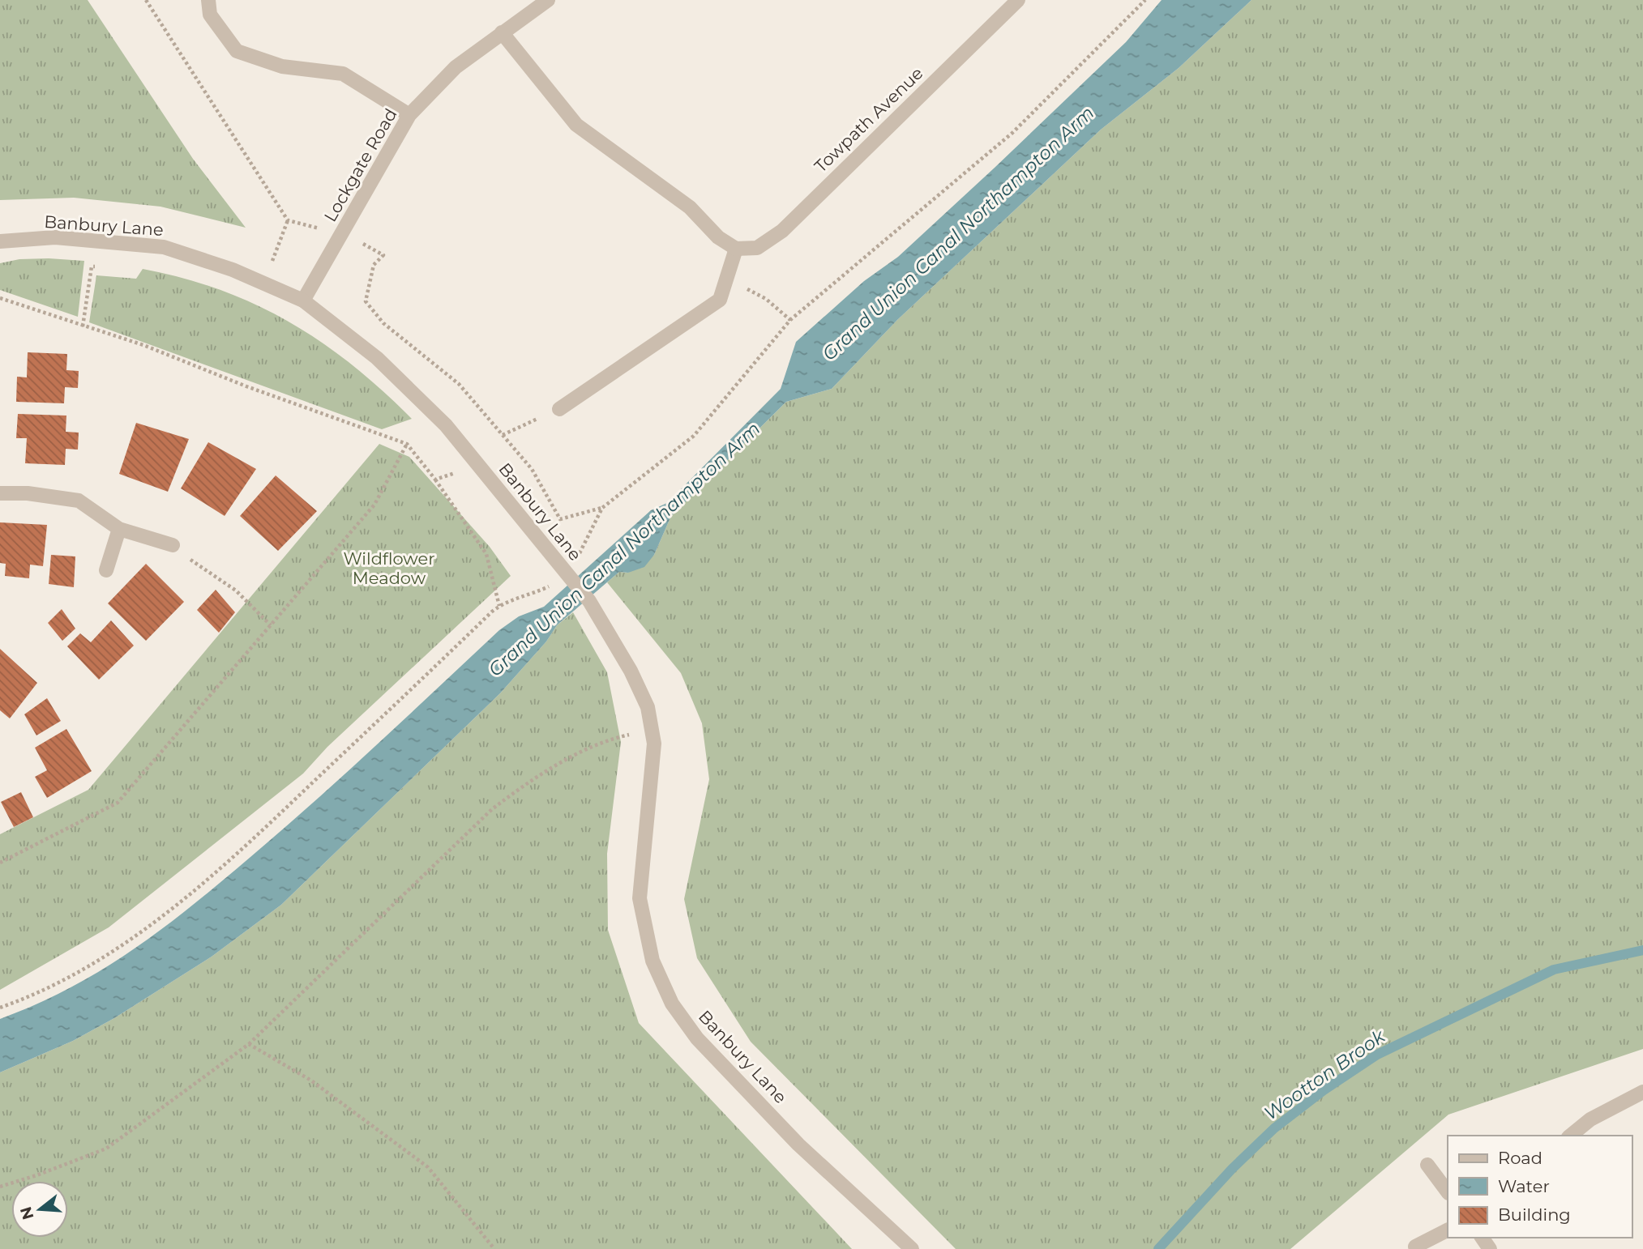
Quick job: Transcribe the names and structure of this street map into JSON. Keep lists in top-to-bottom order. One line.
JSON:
{"streets":{"street":["Towpath Avenue","Lockgate Road","Banbury Lane"]},"crossings":[["Lockgate Road","Banbury Lane"]],"water":["Grand Union Canal Northampton Arm","Wootton Brook"],"parks":["Wildflower Meadow"],"legend":["Road","Water","Building"],"north":"left"}
